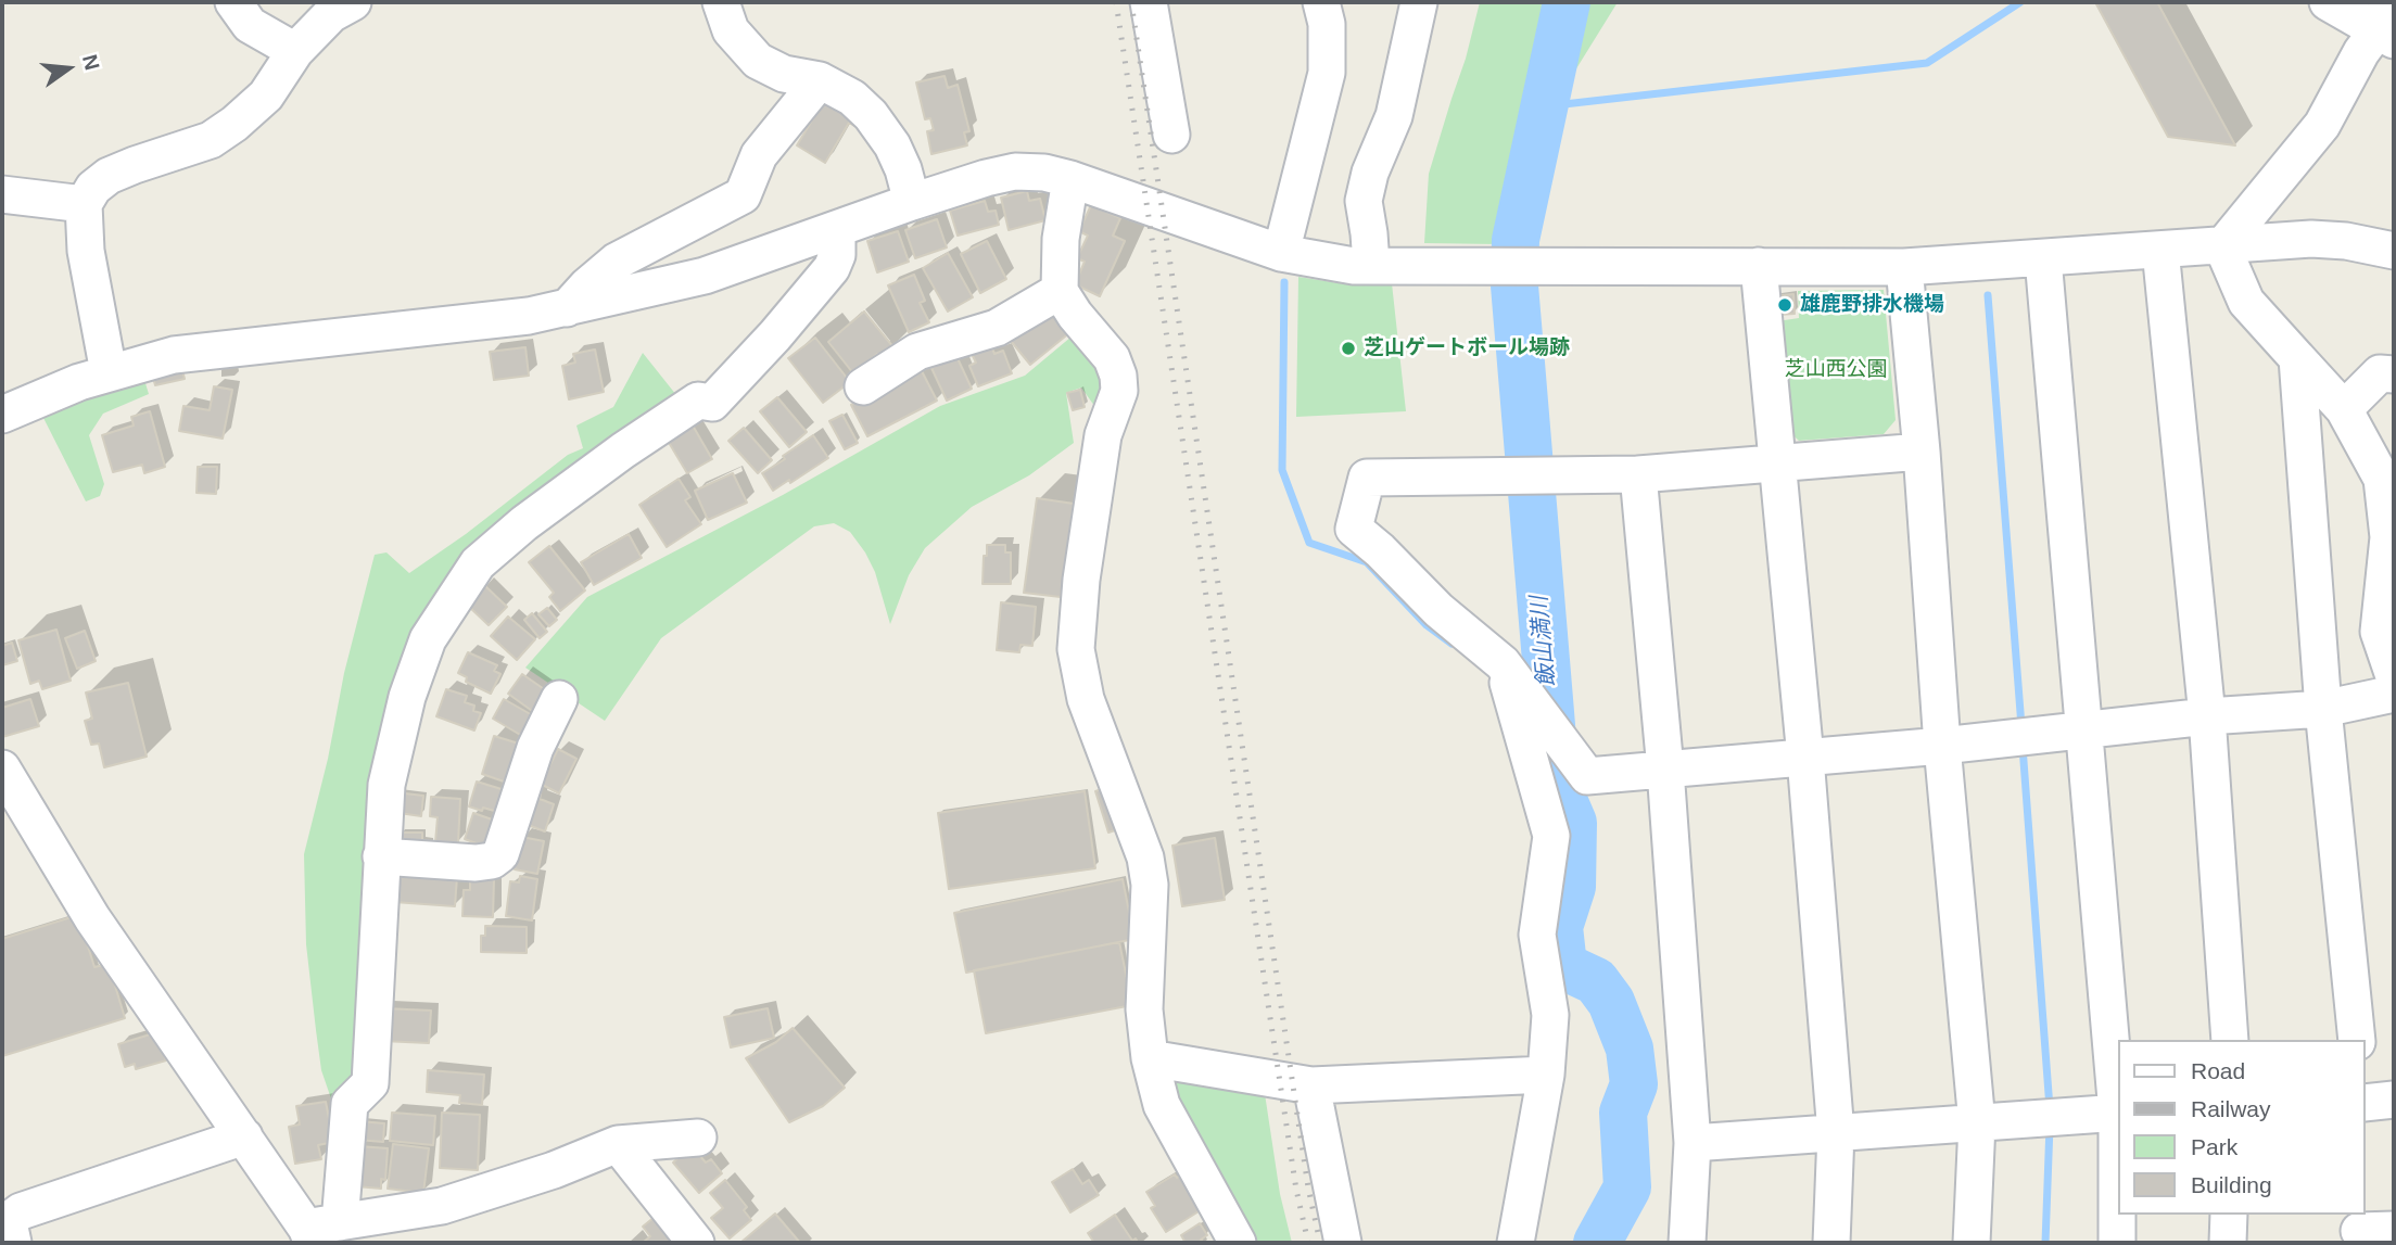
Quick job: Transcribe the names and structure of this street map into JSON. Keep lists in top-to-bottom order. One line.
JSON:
{"water":["飯山満川"],"parks":["芝山西公園"],"places":["雄鹿野排水機場","芝山ゲートボール場跡"],"legend":["Road","Railway","Park","Building"],"north":"right"}
